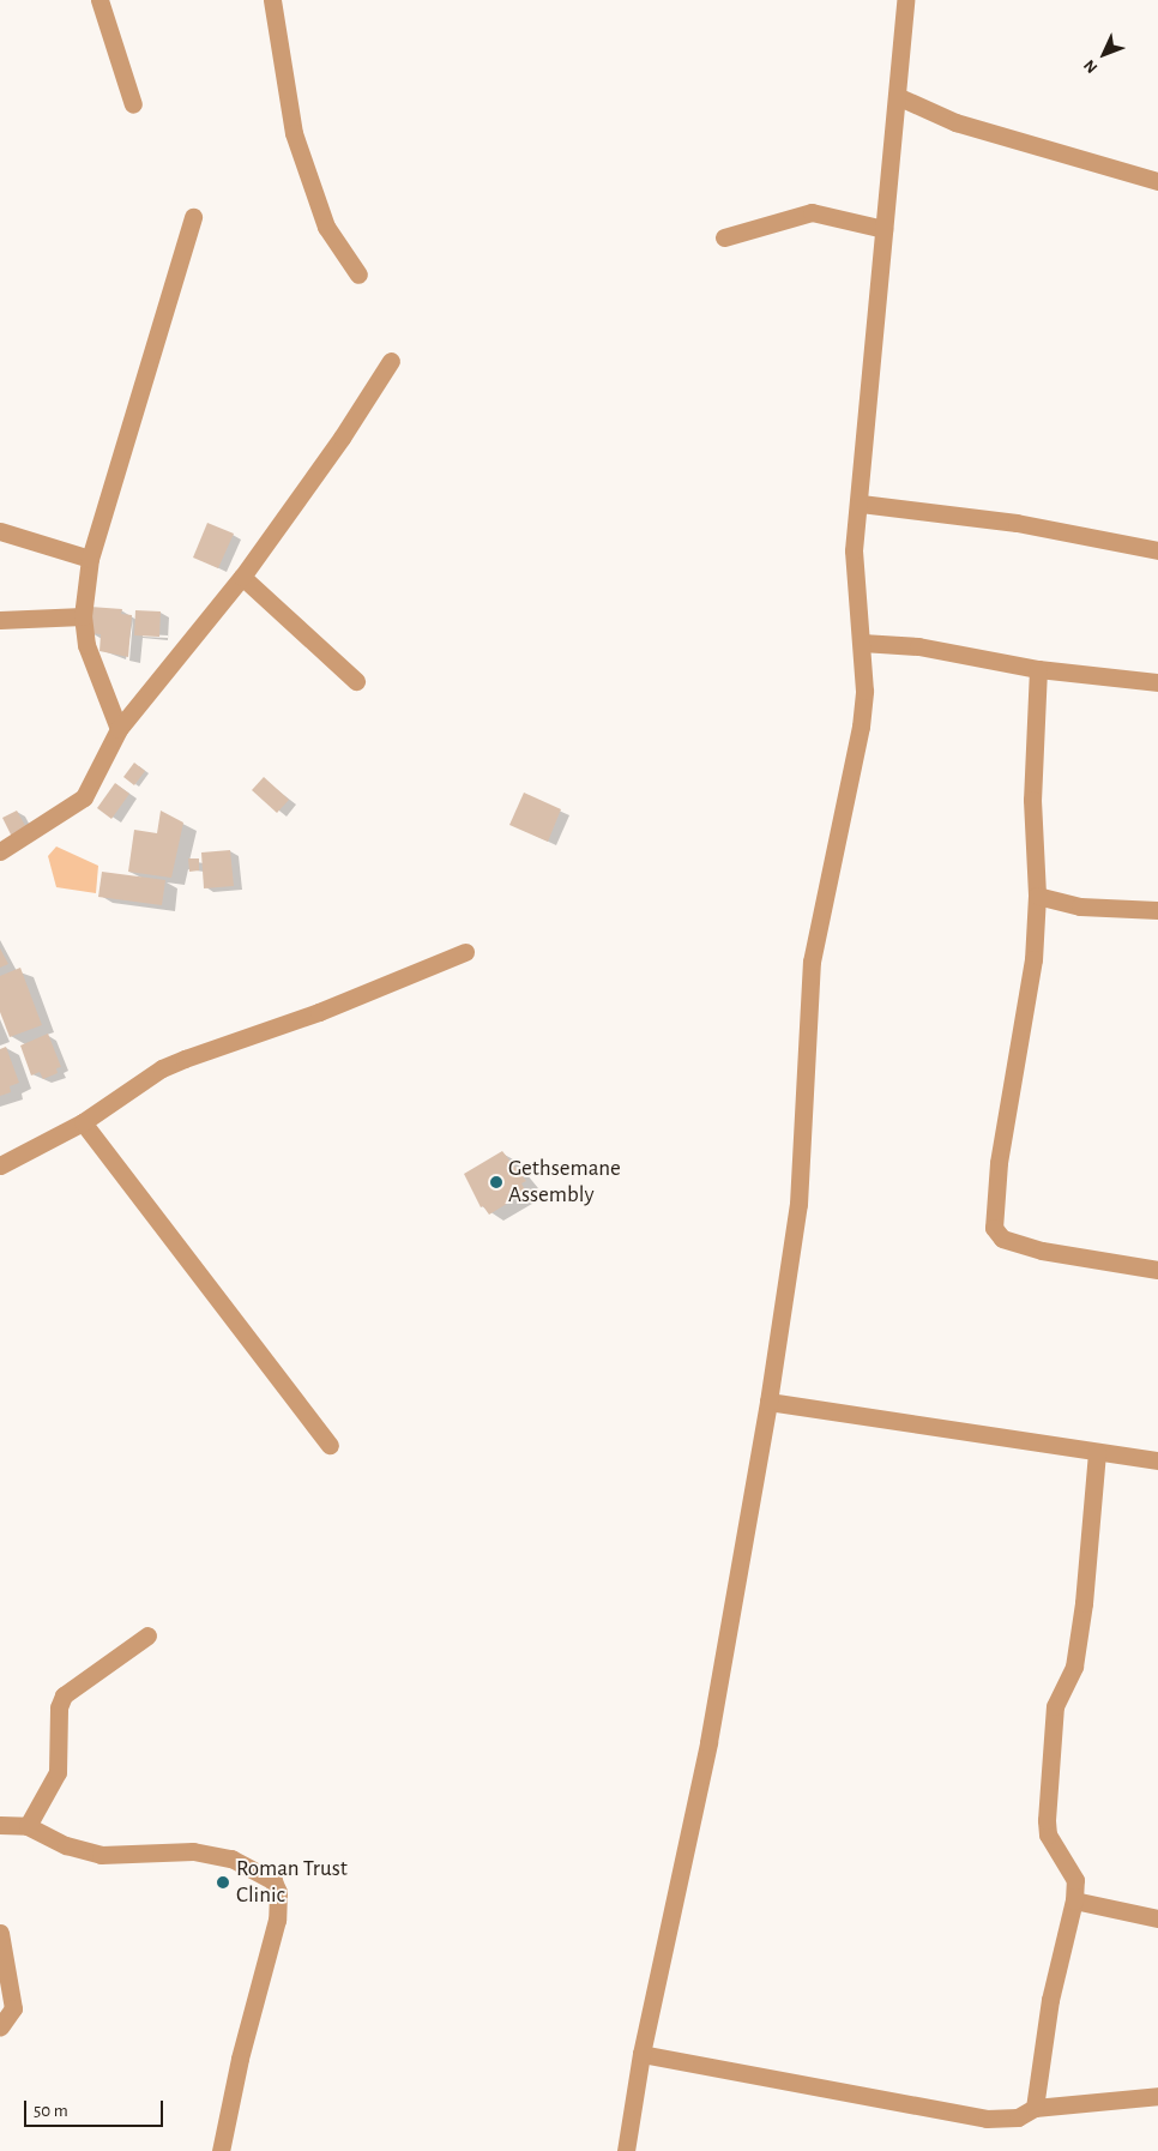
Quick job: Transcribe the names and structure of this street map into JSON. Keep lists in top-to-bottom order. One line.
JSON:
{"places":["Gethsemane Assembly","Roman Trust Clinic"],"scale_bar":"50 m","north":"bottom left"}
